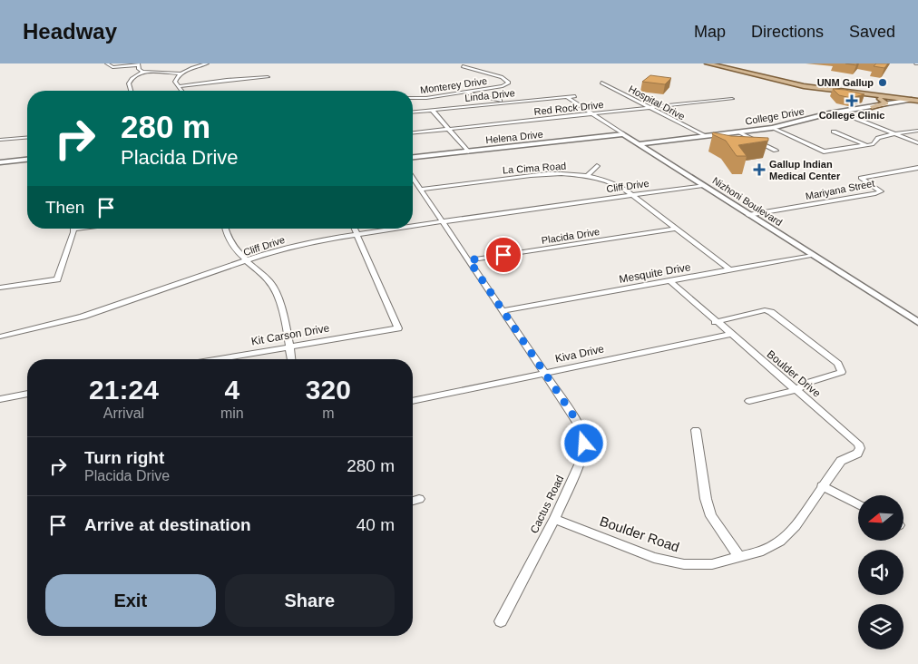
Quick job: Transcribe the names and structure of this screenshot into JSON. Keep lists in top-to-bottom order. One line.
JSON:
{"streets":{"main road":["College Drive","Helena Drive","Nizhoni Boulevard"],"street":["Monterey Drive","Linda Drive","Hospital Drive","Red Rock Drive","La Cima Road","Cliff Drive","Mariyana Street","Placida Drive","Mesquite Drive","Kit Carson Drive","Kiva Drive","Boulder Drive","Cactus Road","Boulder Road"]},"crossings":[["Linda Drive","Nizhoni Boulevard"],["Hospital Drive","Red Rock Drive"],["Hospital Drive","College Drive"],["Red Rock Drive","Nizhoni Boulevard"],["College Drive","Nizhoni Boulevard"],["Helena Drive","Nizhoni Boulevard"],["La Cima Road","Cliff Drive"],["La Cima Road","Placida Drive"],["La Cima Road","Mesquite Drive"],["La Cima Road","Cactus Road"],["Cliff Drive","Nizhoni Boulevard"],["Cliff Drive","Kit Carson Drive"],["Cliff Drive","Cactus Road"],["Mariyana Street","Nizhoni Boulevard"],["Nizhoni Boulevard","Mesquite Drive"],["Placida Drive","Cactus Road"],["Mesquite Drive","Boulder Drive"],["Mesquite Drive","Cactus Road"],["Kiva Drive","Boulder Drive"],["Kiva Drive","Cactus Road"],["Boulder Drive","Boulder Road"],["Cactus Road","Boulder Road"]],"places":{"other":["UNM Gallup"],"health":["College Clinic","Gallup Indian Medical Center"]},"north":"left","page":{"header":"Headway","nav":["Map","Directions","Saved"],"turn":["280 m","Placida Drive"],"then":"Then","eta":["21:24","Arrival","4","min","320","m"],"list":[{"name":"Turn right","note":"Placida Drive","value":"280 m"},{"name":"Arrive at destination","value":"40 m"}],"buttons":["Exit","Share"]}}
